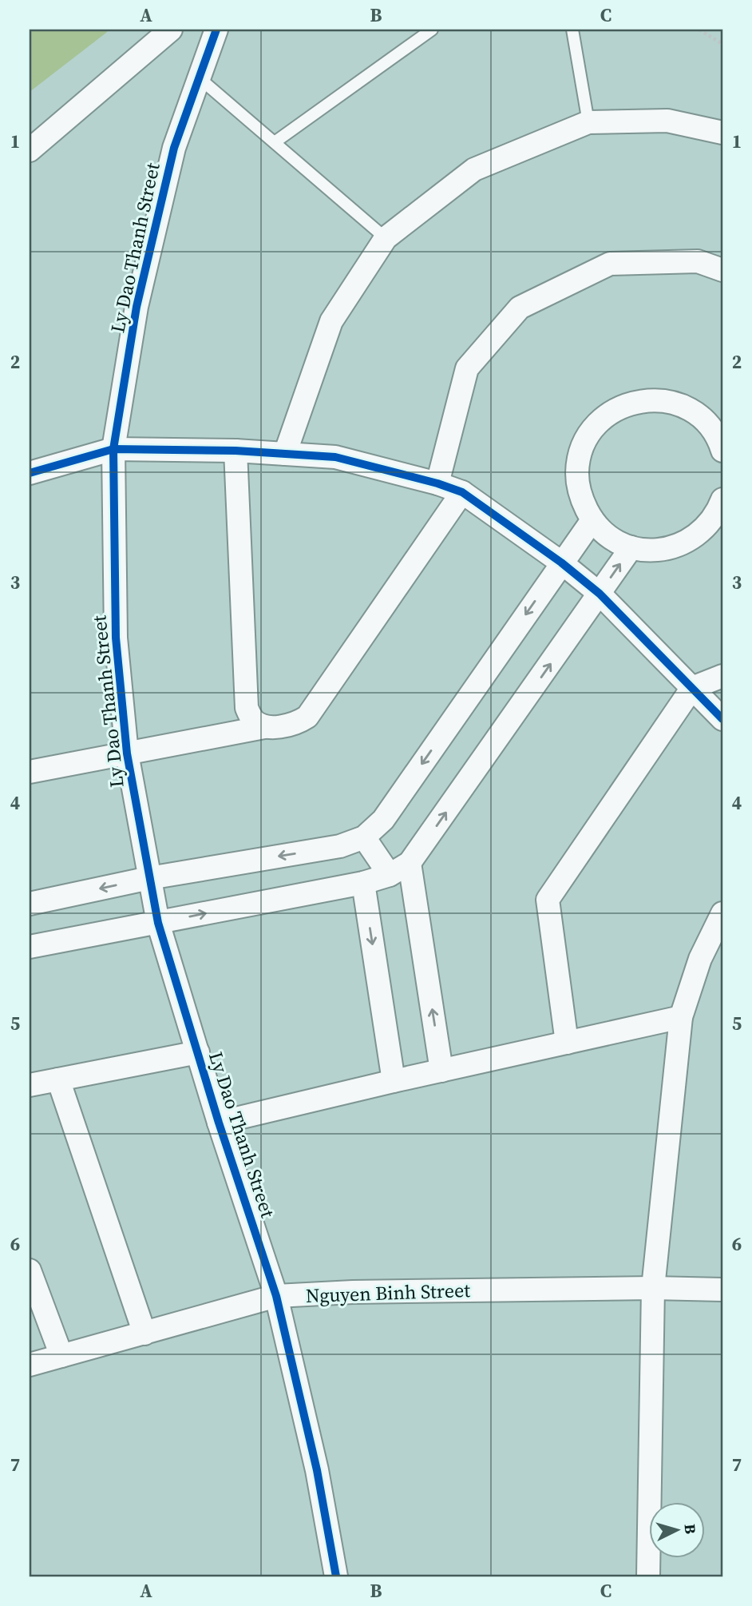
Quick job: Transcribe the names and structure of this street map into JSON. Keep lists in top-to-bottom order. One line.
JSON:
{"streets":{"street":["Ly Dao Thanh Street","Nguyen Binh Street"]},"crossings":[["Ly Dao Thanh Street","Nguyen Binh Street"]],"north":"right","grid":{"columns":["A","B","C"],"rows":["1","2","3","4","5","6","7"]}}
